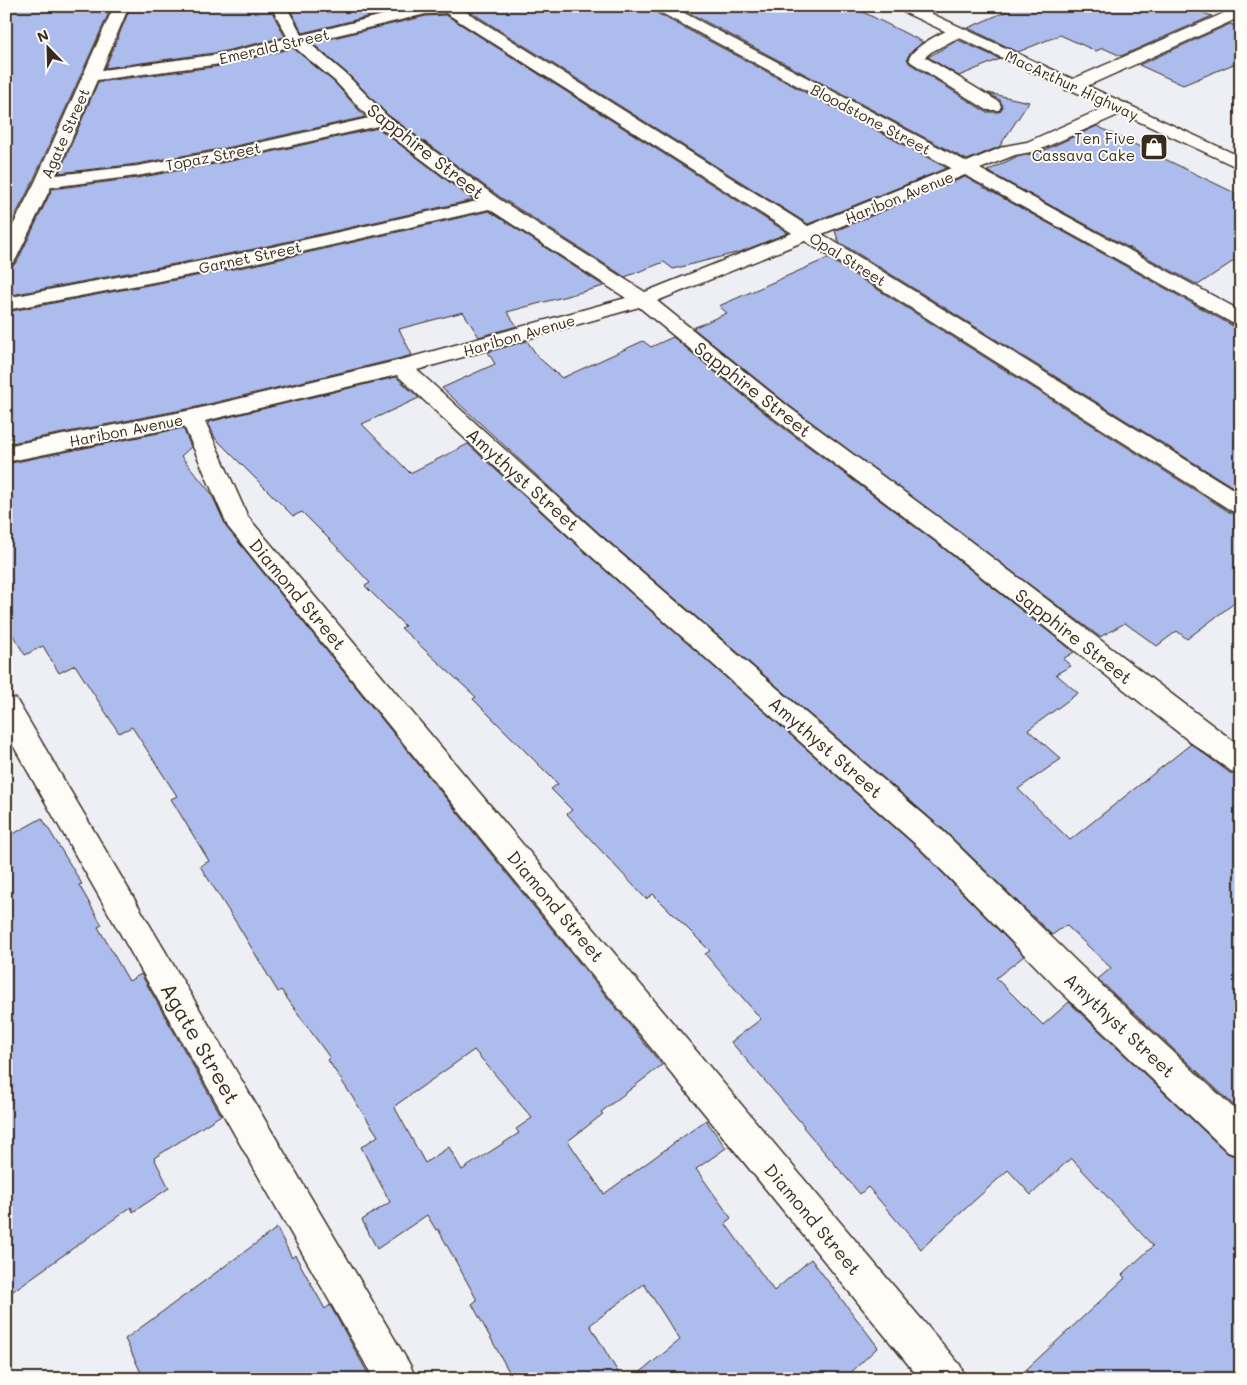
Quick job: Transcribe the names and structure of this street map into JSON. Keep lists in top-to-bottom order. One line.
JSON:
{"streets":{"main road":["Emerald Street","MacArthur Highway","Bloodstone Street","Agate Street","Sapphire Street","Topaz Street","Haribon Avenue","Garnet Street","Opal Street","Amythyst Street","Diamond Street"]},"crossings":[["Emerald Street","Agate Street"],["Emerald Street","Sapphire Street"],["Emerald Street","Opal Street"],["MacArthur Highway","Haribon Avenue"],["Bloodstone Street","Haribon Avenue"],["Agate Street","Topaz Street"],["Sapphire Street","Topaz Street"],["Sapphire Street","Haribon Avenue"],["Sapphire Street","Garnet Street"],["Haribon Avenue","Opal Street"],["Haribon Avenue","Amythyst Street"],["Haribon Avenue","Diamond Street"]],"places":{"shop":["Ten Five Cassava Cake"]},"north":"top left"}
